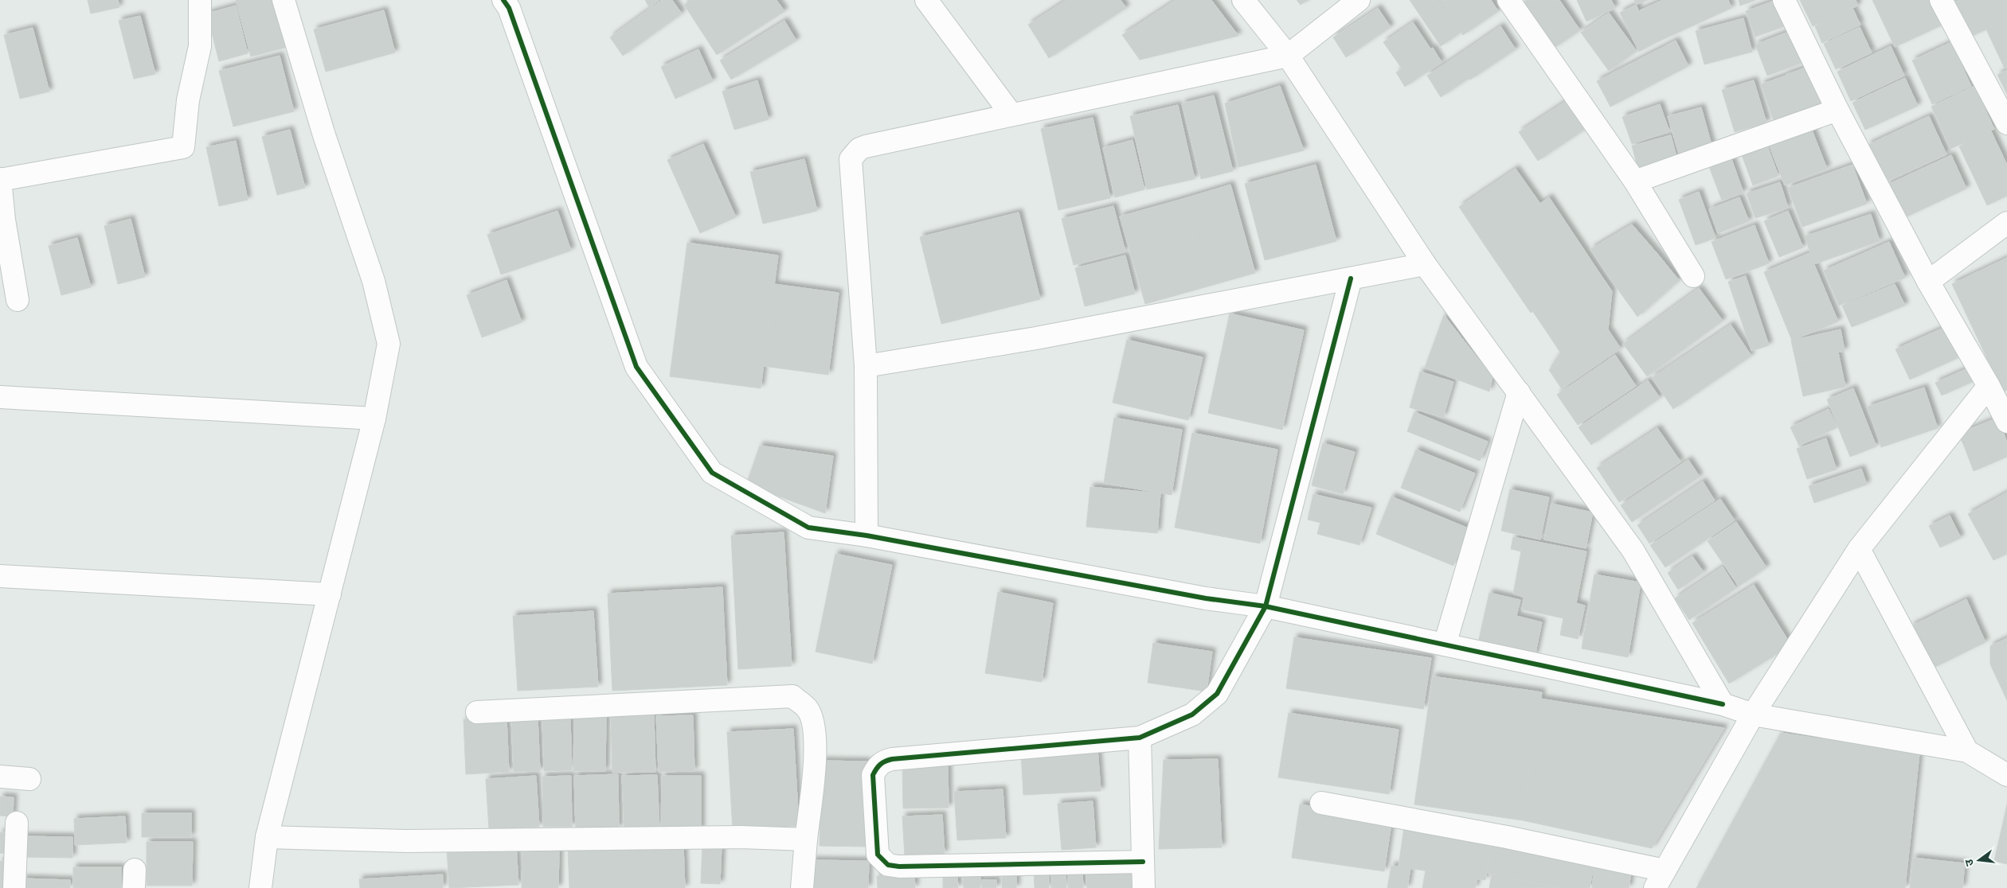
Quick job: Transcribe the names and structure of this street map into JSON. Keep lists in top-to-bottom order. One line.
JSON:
{"north":"left"}
